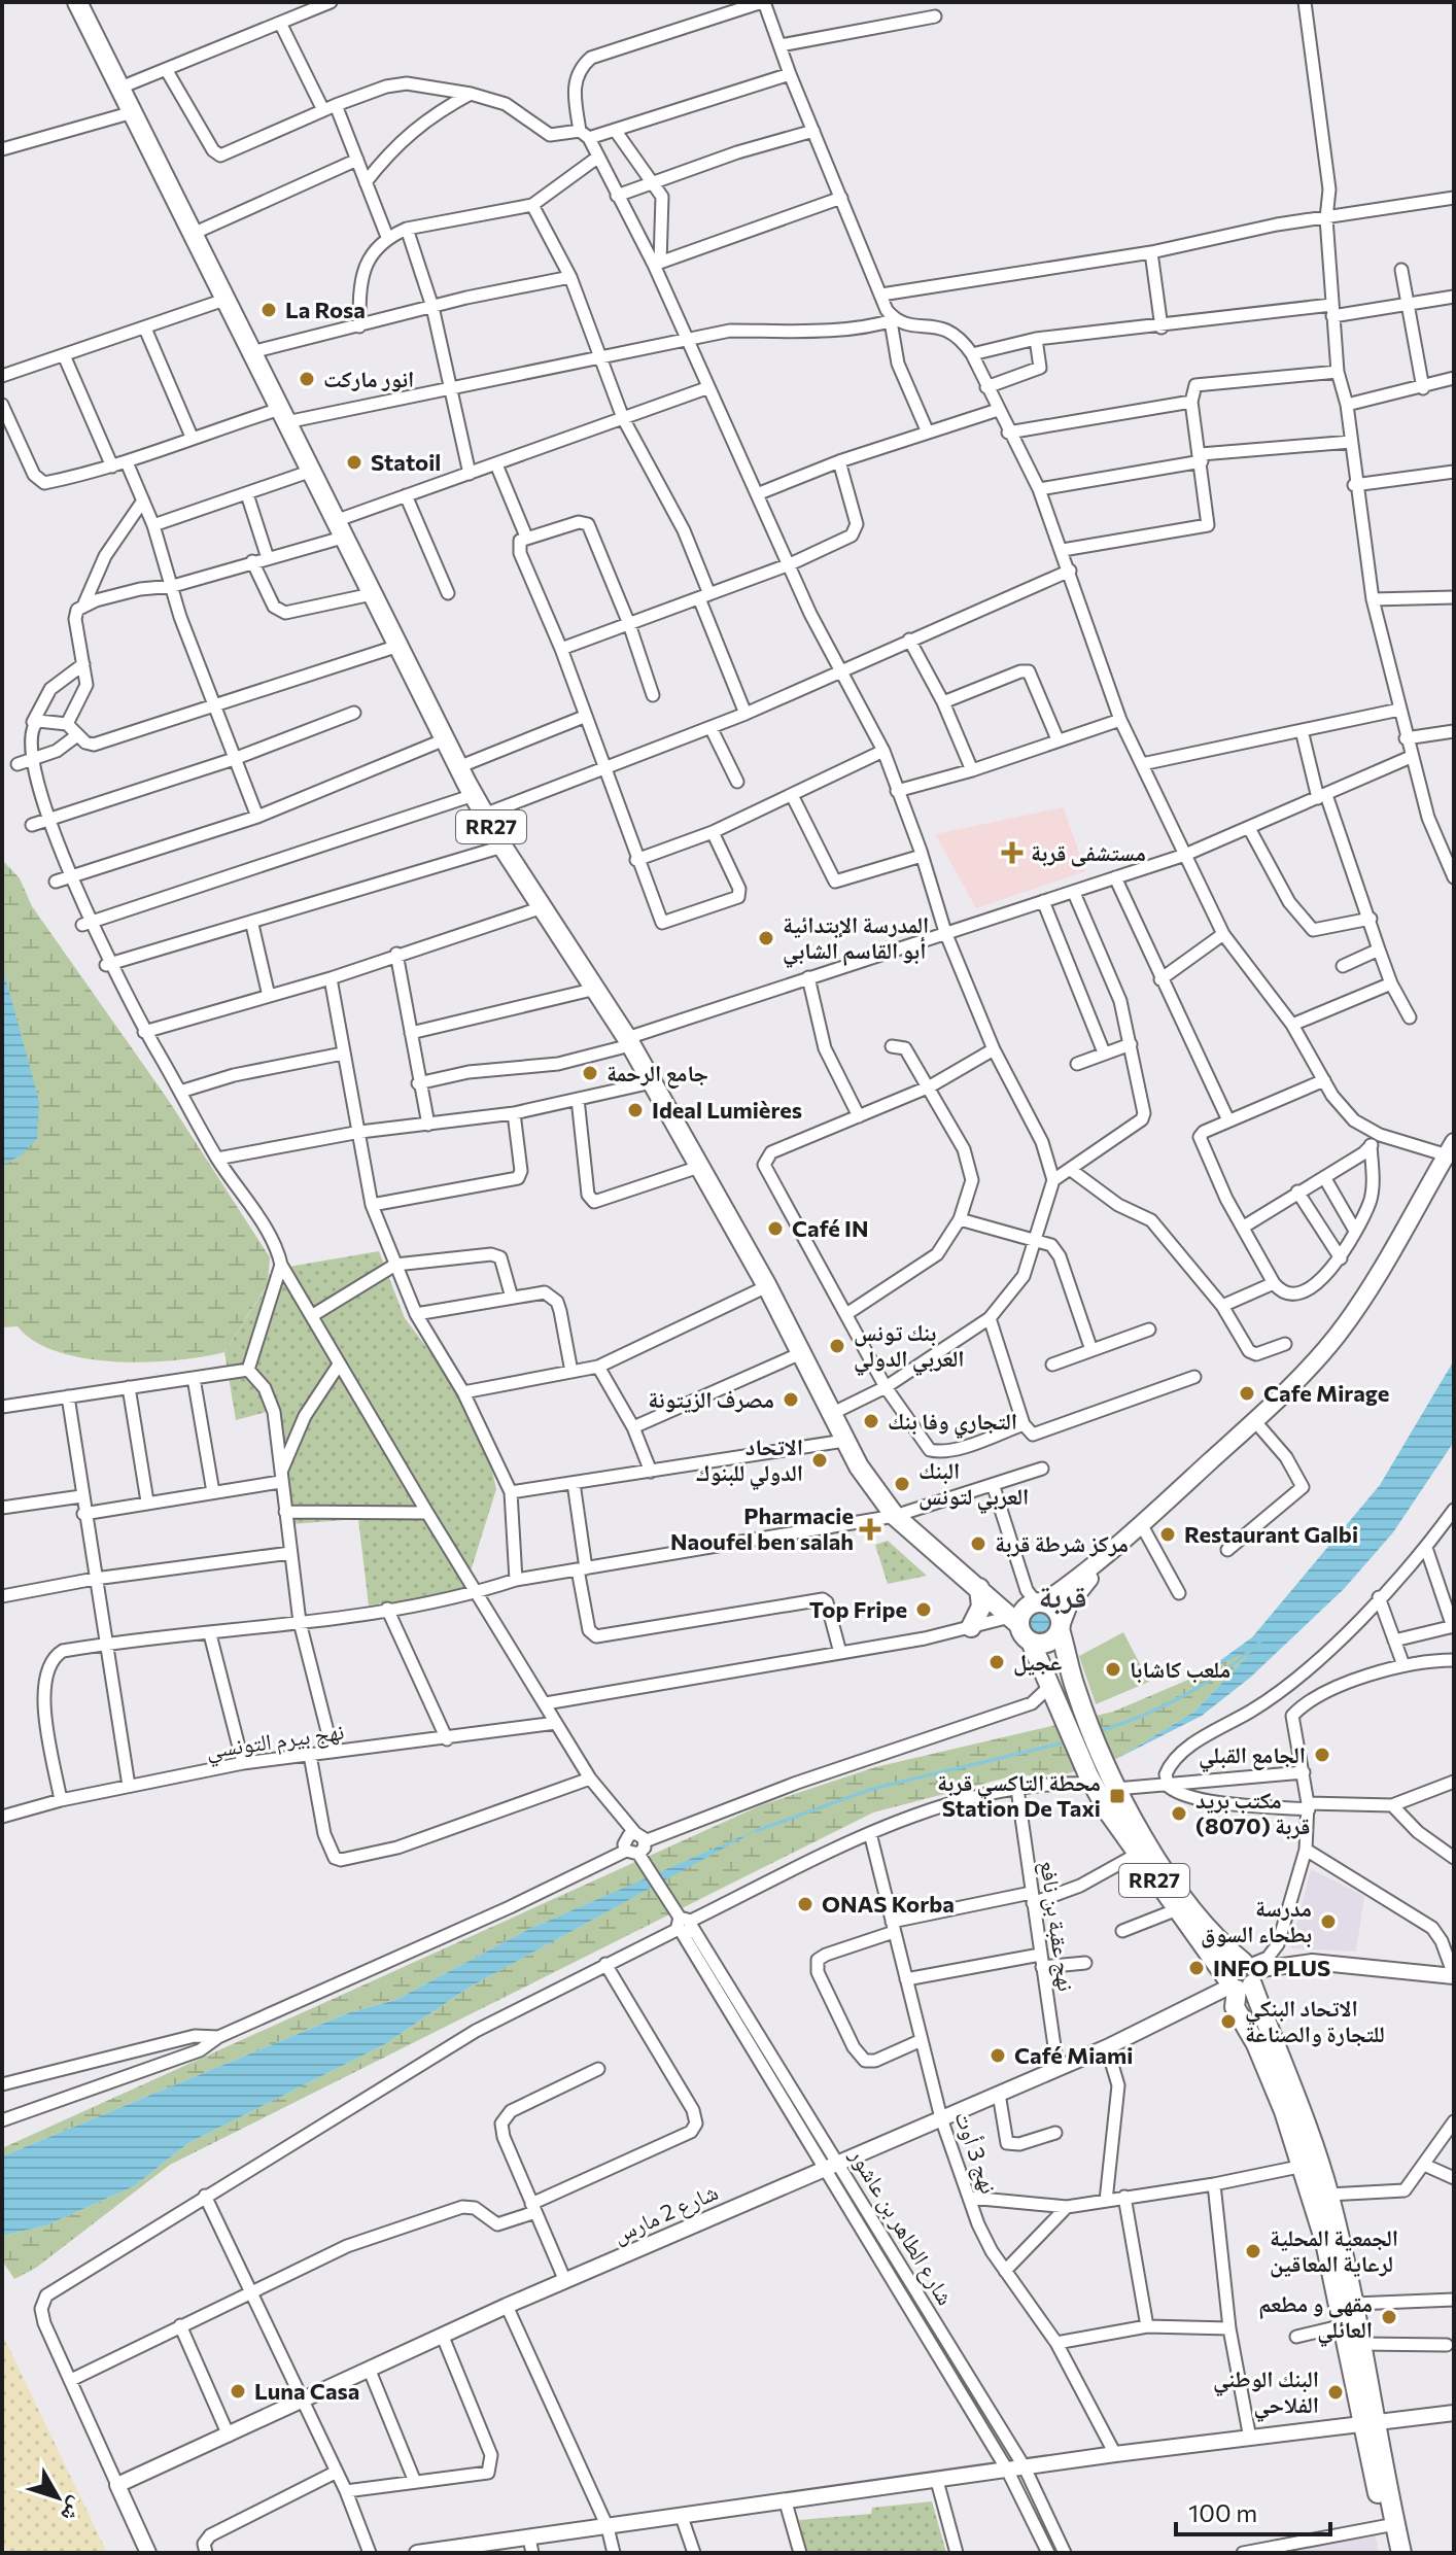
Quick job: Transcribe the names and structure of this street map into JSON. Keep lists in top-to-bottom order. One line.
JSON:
{"streets":{"highway":["RR27"],"street":["نهج بيرم التونسي","نهج عقبة بن نافع","نهج 3 أوت","شارع 2 مارس","شارع الطاهر بن عاشور"]},"crossings":[["RR27","شارع 2 مارس"],["نهج بيرم التونسي","شارع الطاهر بن عاشور"],["نهج عقبة بن نافع","شارع 2 مارس"],["نهج 3 أوت","شارع 2 مارس"],["شارع 2 مارس","شارع الطاهر بن عاشور"]],"districts":["قربة"],"places":{"other":["La Rosa","انور ماركت","Statoil","المدرسة الإبتدائية أبو القاسم الشابي","جامع الرحمة","Ideal Lumières","Café IN","بنك تونس العربي الدولي","Cafe Mirage","مصرف الزيتونة","التجاري وفا بنك","الاتحاد الدولي للبنوك","البنك العربي لتونس","Restaurant Galbi","مركز شرطة قربة","Top Fripe","عجيل","ملعب كاشابا","الجامع القبلي","مكتب بريد قربة (8070)","ONAS Korba","مدرسة بطحاء السوق","INFO PLUS","الاتحاد البنكي للتجارة والصناعة","Café Miami","الجمعية المحلية لرعاية المعاقين","مقهى و مطعم العائلي","Luna Casa","البنك الوطني الفلاحي"],"health":["مستشفى قربة","Pharmacie Naoufel ben salah"],"transit":["محطة التاكسي قربة Station De Taxi"]},"scale_bar":"100 m","north":"bottom right"}
